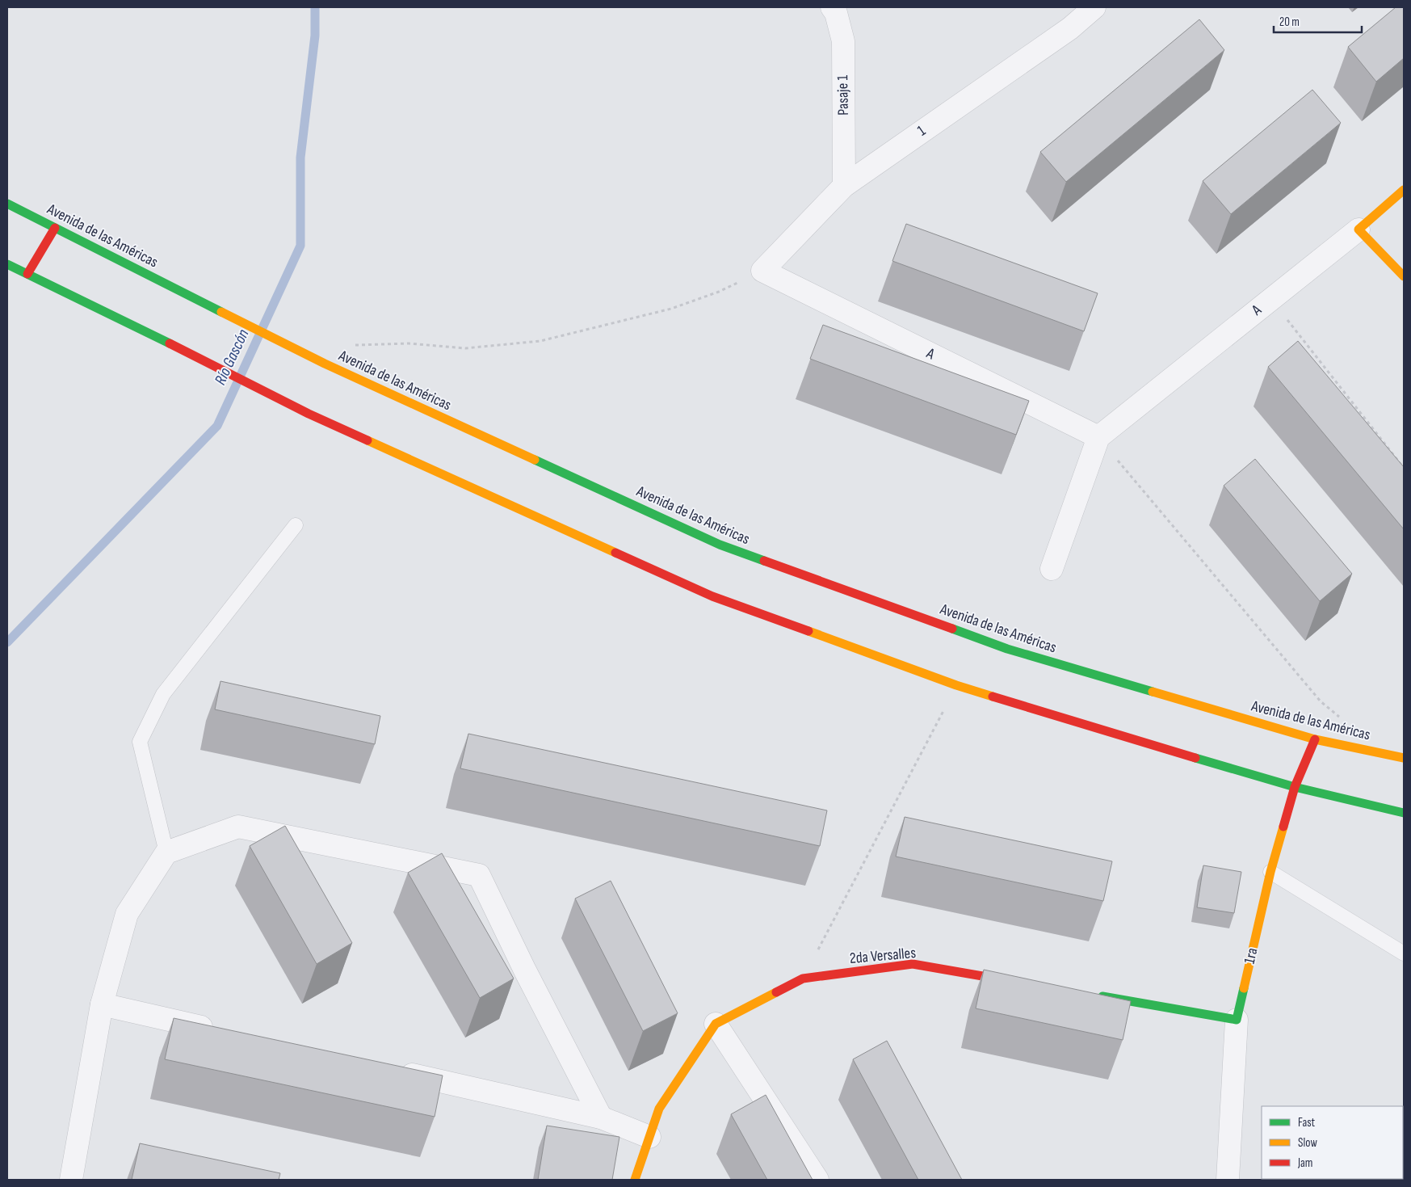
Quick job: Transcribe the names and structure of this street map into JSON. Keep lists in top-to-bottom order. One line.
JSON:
{"streets":{"main road":["Avenida de las Américas","A","2da Versalles","1ra"],"street":["Pasaje 1","1"]},"crossings":[["Pasaje 1","1"],["1","A"],["Avenida de las Américas","1ra"]],"water":["Río Gascón"],"legend":["Fast","Slow","Jam"],"scale_bar":"20 m"}
